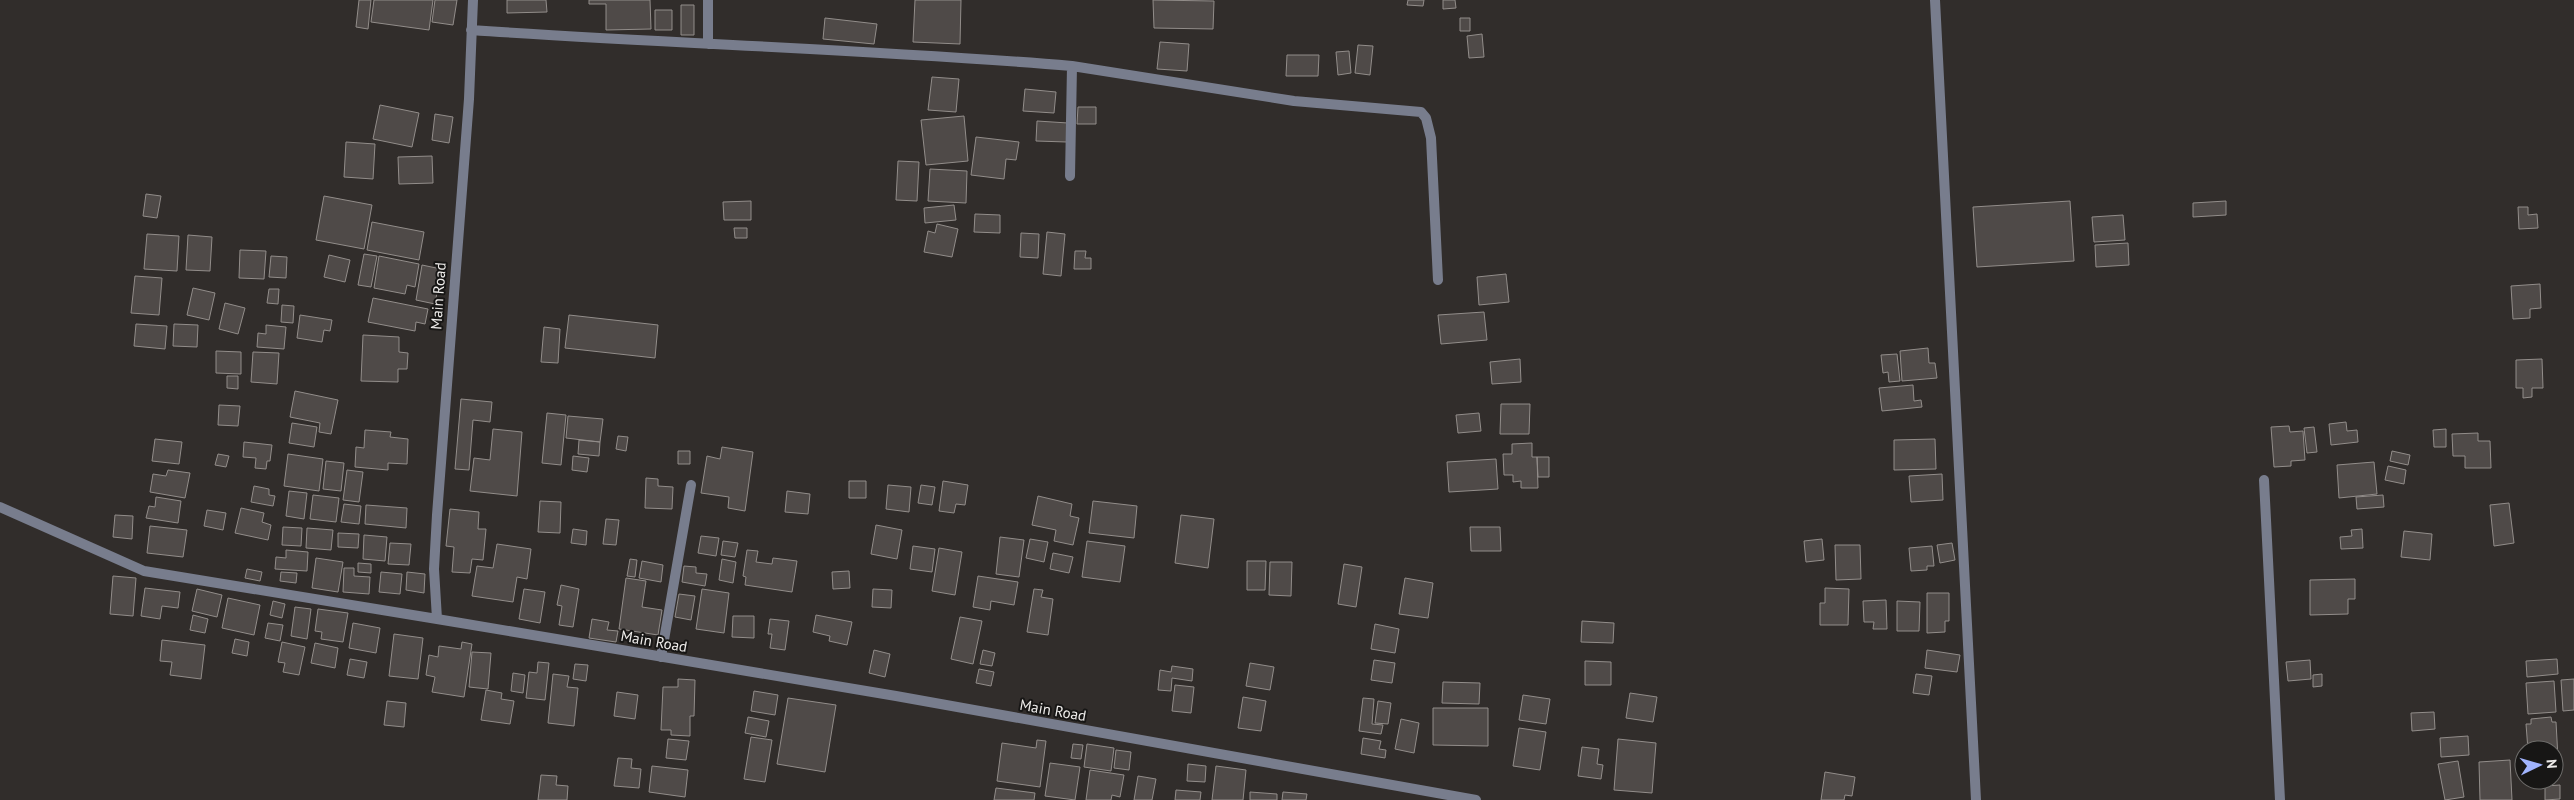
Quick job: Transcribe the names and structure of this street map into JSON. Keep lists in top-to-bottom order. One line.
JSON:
{"streets":{"street":["Main Road"]},"north":"right"}
